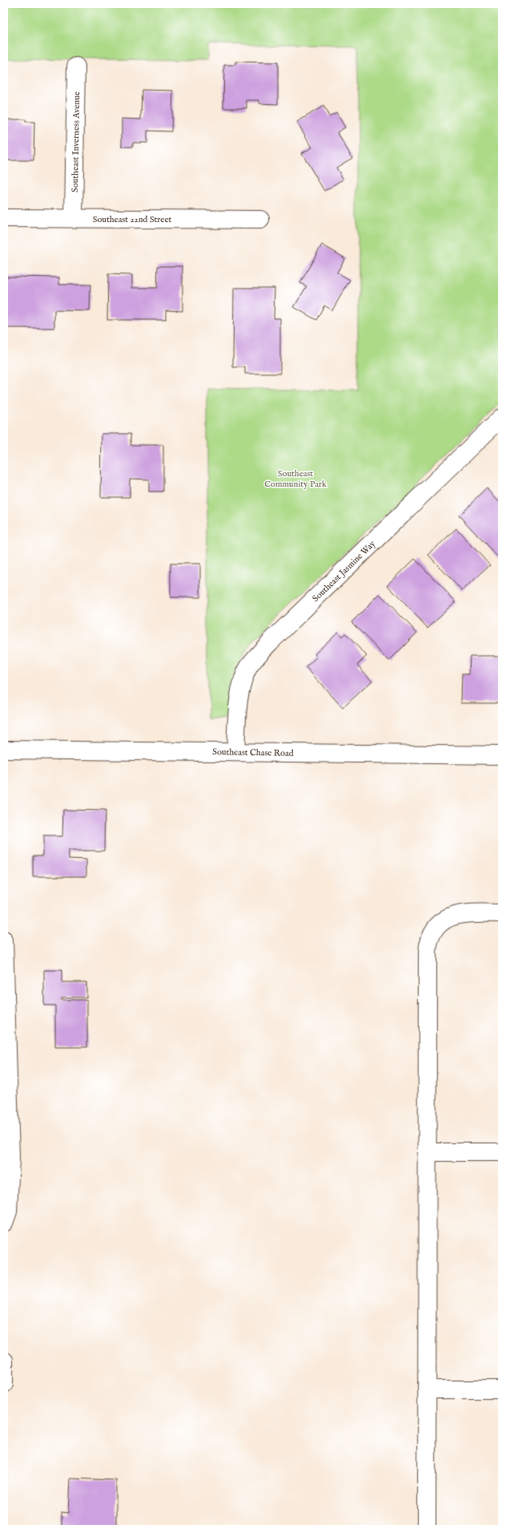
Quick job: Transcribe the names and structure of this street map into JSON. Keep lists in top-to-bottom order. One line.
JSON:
{"streets":{"street":["Southeast Inverness Avenue","Southeast 22nd Street","Southeast Jasmine Way","Southeast Chase Road"]},"crossings":[["Southeast Inverness Avenue","Southeast 22nd Street"],["Southeast Jasmine Way","Southeast Chase Road"]],"parks":["Southeast Community Park"]}
